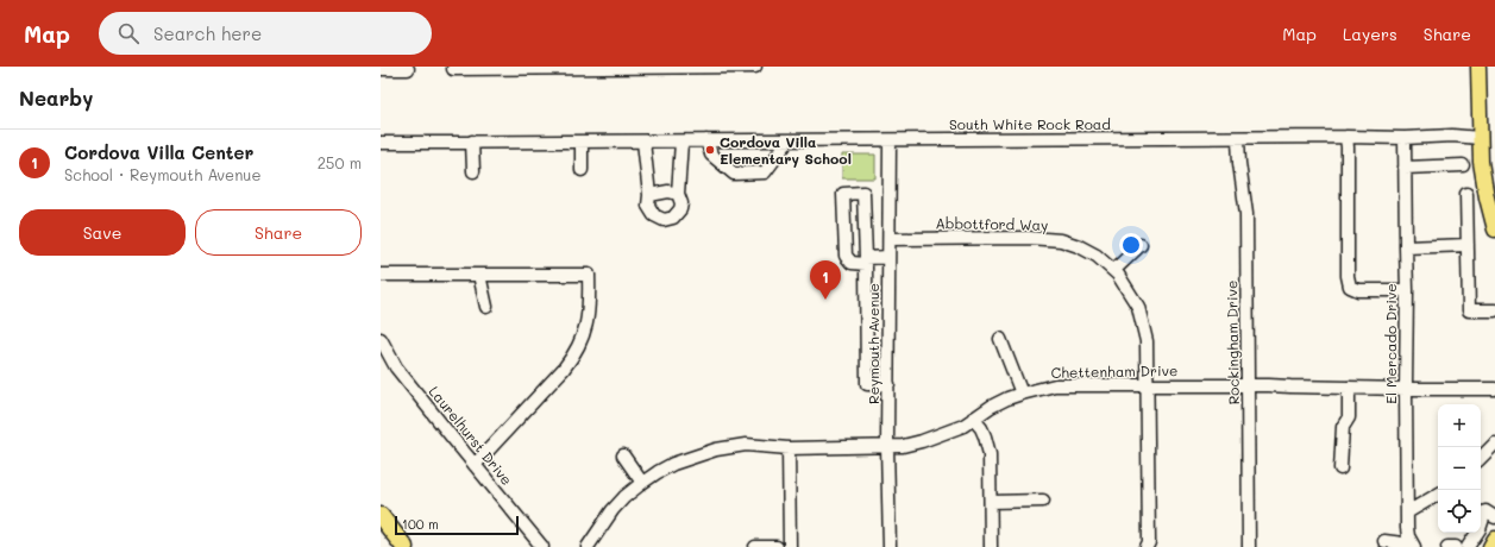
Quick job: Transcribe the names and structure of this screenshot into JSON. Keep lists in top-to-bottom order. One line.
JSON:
{"streets":{"street":["South White Rock Road","Abbottford Way","Rockingham Drive","Reymouth Avenue","El Mercado Drive","Chettenham Drive","Laurelhurst Drive"]},"crossings":[["South White Rock Road","Rockingham Drive"],["South White Rock Road","Reymouth Avenue"],["South White Rock Road","El Mercado Drive"],["Abbottford Way","Reymouth Avenue"],["Abbottford Way","Chettenham Drive"],["Rockingham Drive","Chettenham Drive"],["Reymouth Avenue","Chettenham Drive"],["El Mercado Drive","Chettenham Drive"]],"places":["Cordova Villa Elementary School"],"scale_bar":"100 m","page":{"header":"Map","search":"Search here","nav":["Map","Layers","Share"],"heading":"Nearby","list":[{"mark":"1","name":"Cordova Villa Center","note":"School · Reymouth Avenue","value":"250 m"}],"buttons":["Save","Share"],"pins":"1","map_buttons":["+","−"],"scale":"100 m"}}
